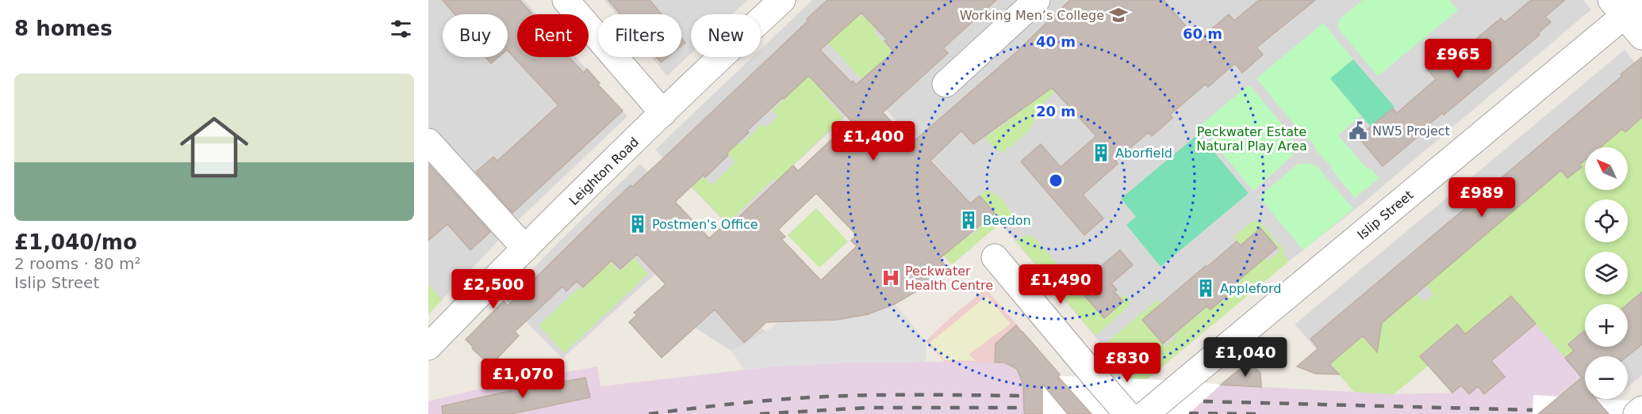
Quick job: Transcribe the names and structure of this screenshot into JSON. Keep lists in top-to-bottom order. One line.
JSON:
{"streets":{"street":["Leighton Road","Islip Street"]},"parks":["Peckwater Estate Natural Play Area"],"places":{"school or university":["Working Men’s College"],"public building":["NW5 Project"],"building":["Aborfield","Beedon","Postmen's Office","Appleford"],"hospital":["Peckwater Health Centre"]},"north":"top left","page":{"heading":"8 homes","chip":["Buy","Rent","Filters","New"],"price":["£965","£1,400","£989","£1,490","£2,500","£1,040","£830","£1,070"],"list":[{"name":"£1,040/mo","note":"2 rooms · 80 m² · Islip Street"}],"map_buttons":["+","−"]},"rings":["60 m","40 m","20 m"]}
